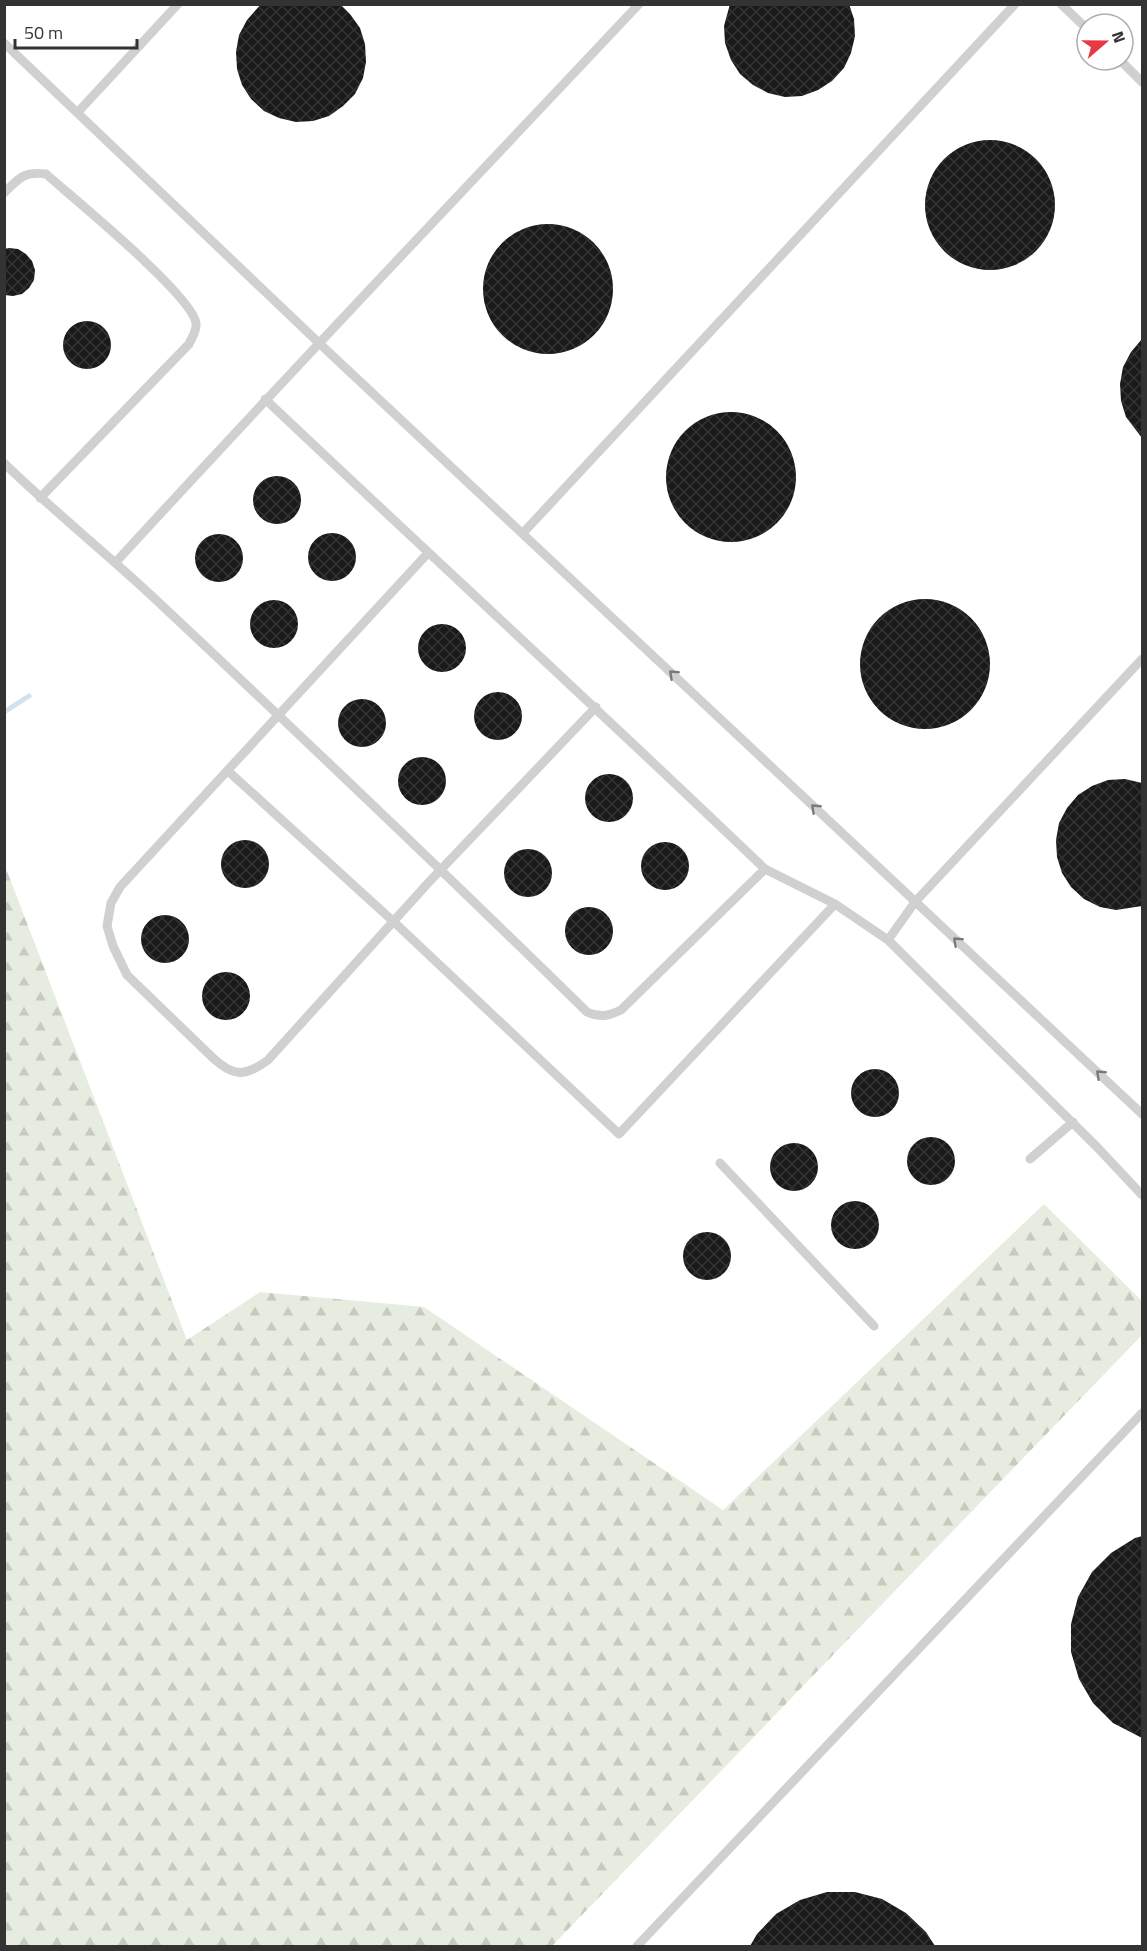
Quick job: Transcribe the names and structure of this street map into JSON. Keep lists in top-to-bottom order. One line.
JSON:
{"scale_bar":"50 m","north":"right"}
